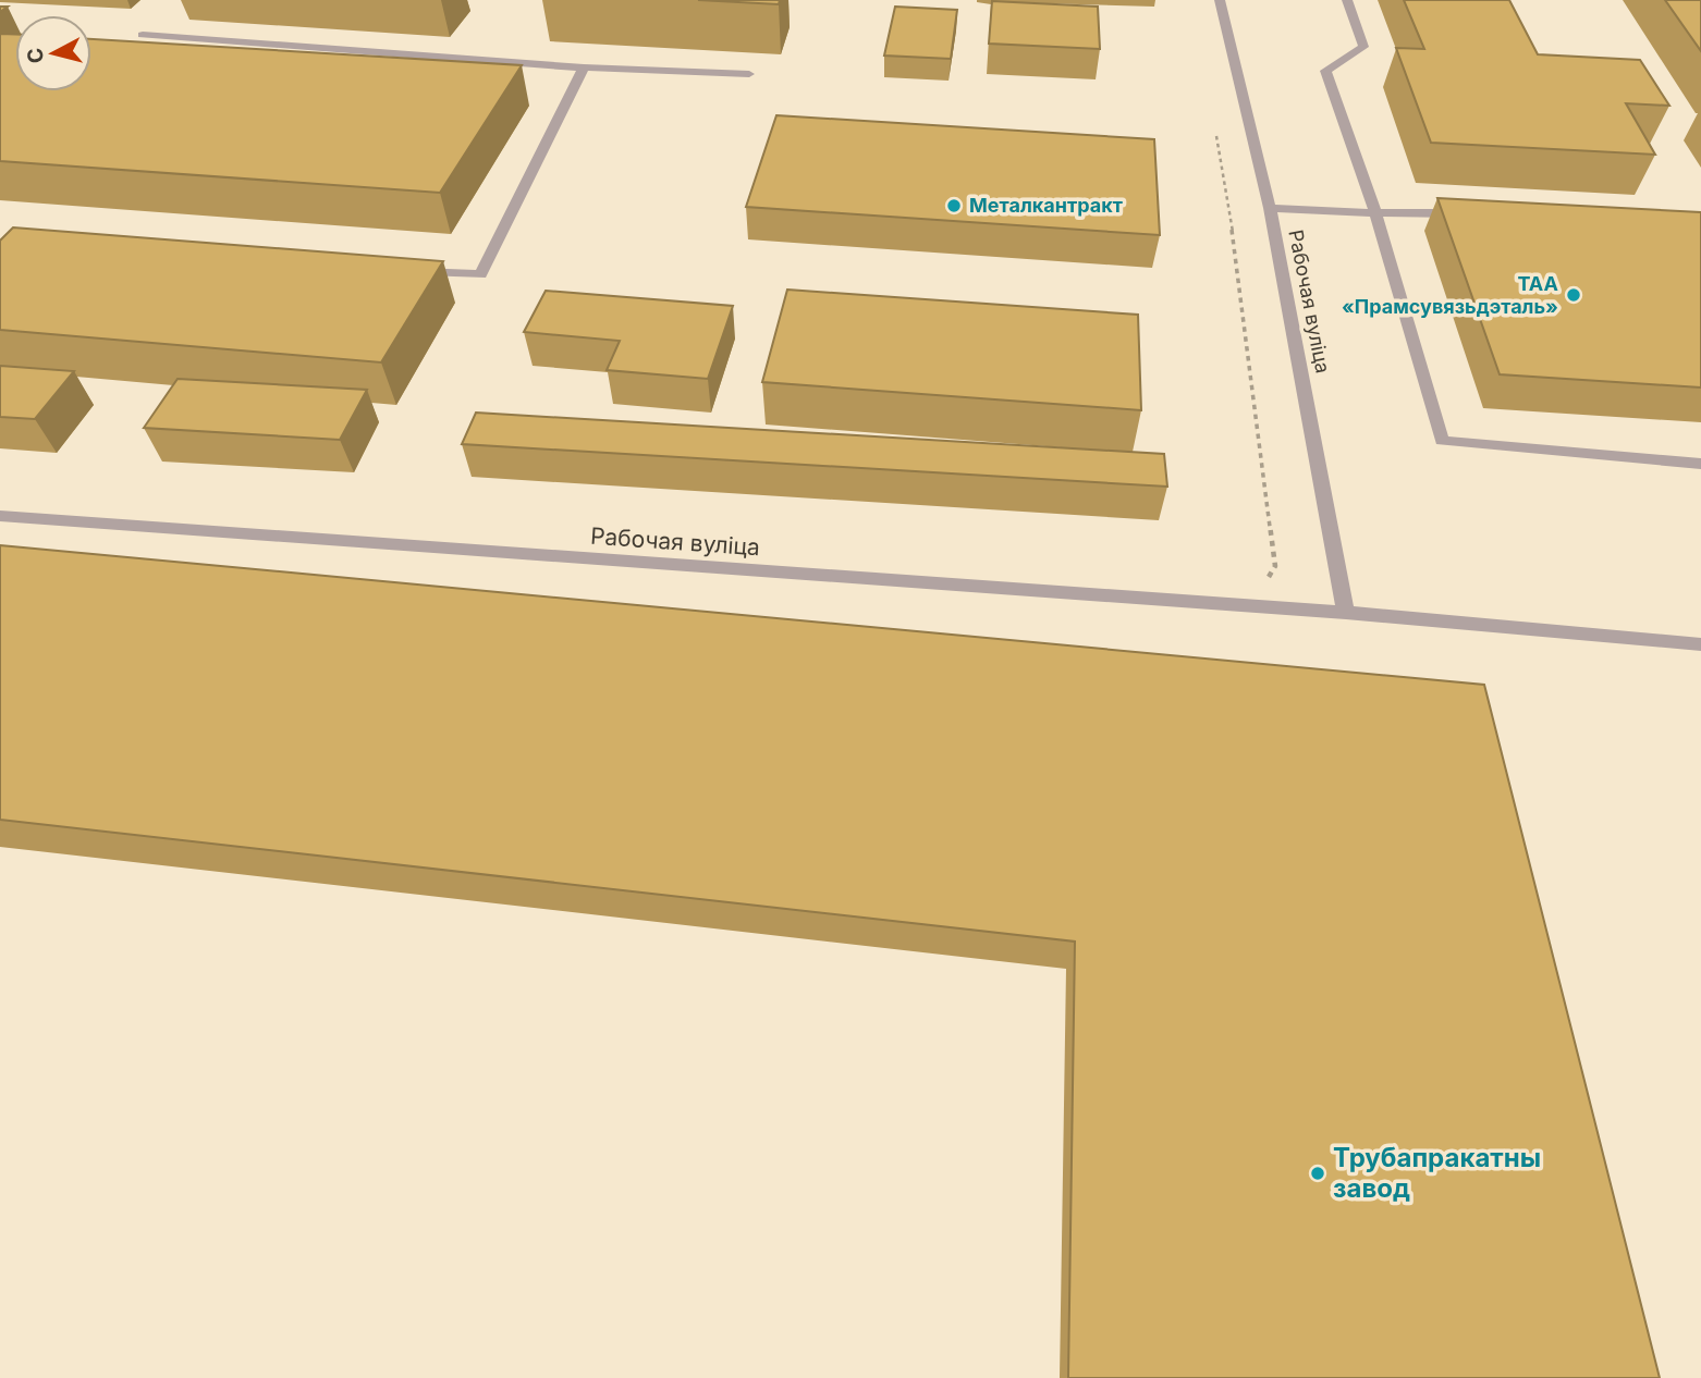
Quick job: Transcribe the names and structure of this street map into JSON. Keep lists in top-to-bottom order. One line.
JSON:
{"streets":{"street":["Рабочая вуліца"]},"places":["Металкантракт","ТАА «Прамсувязьдэталь»","Трубапракатны завод"],"north":"left"}
